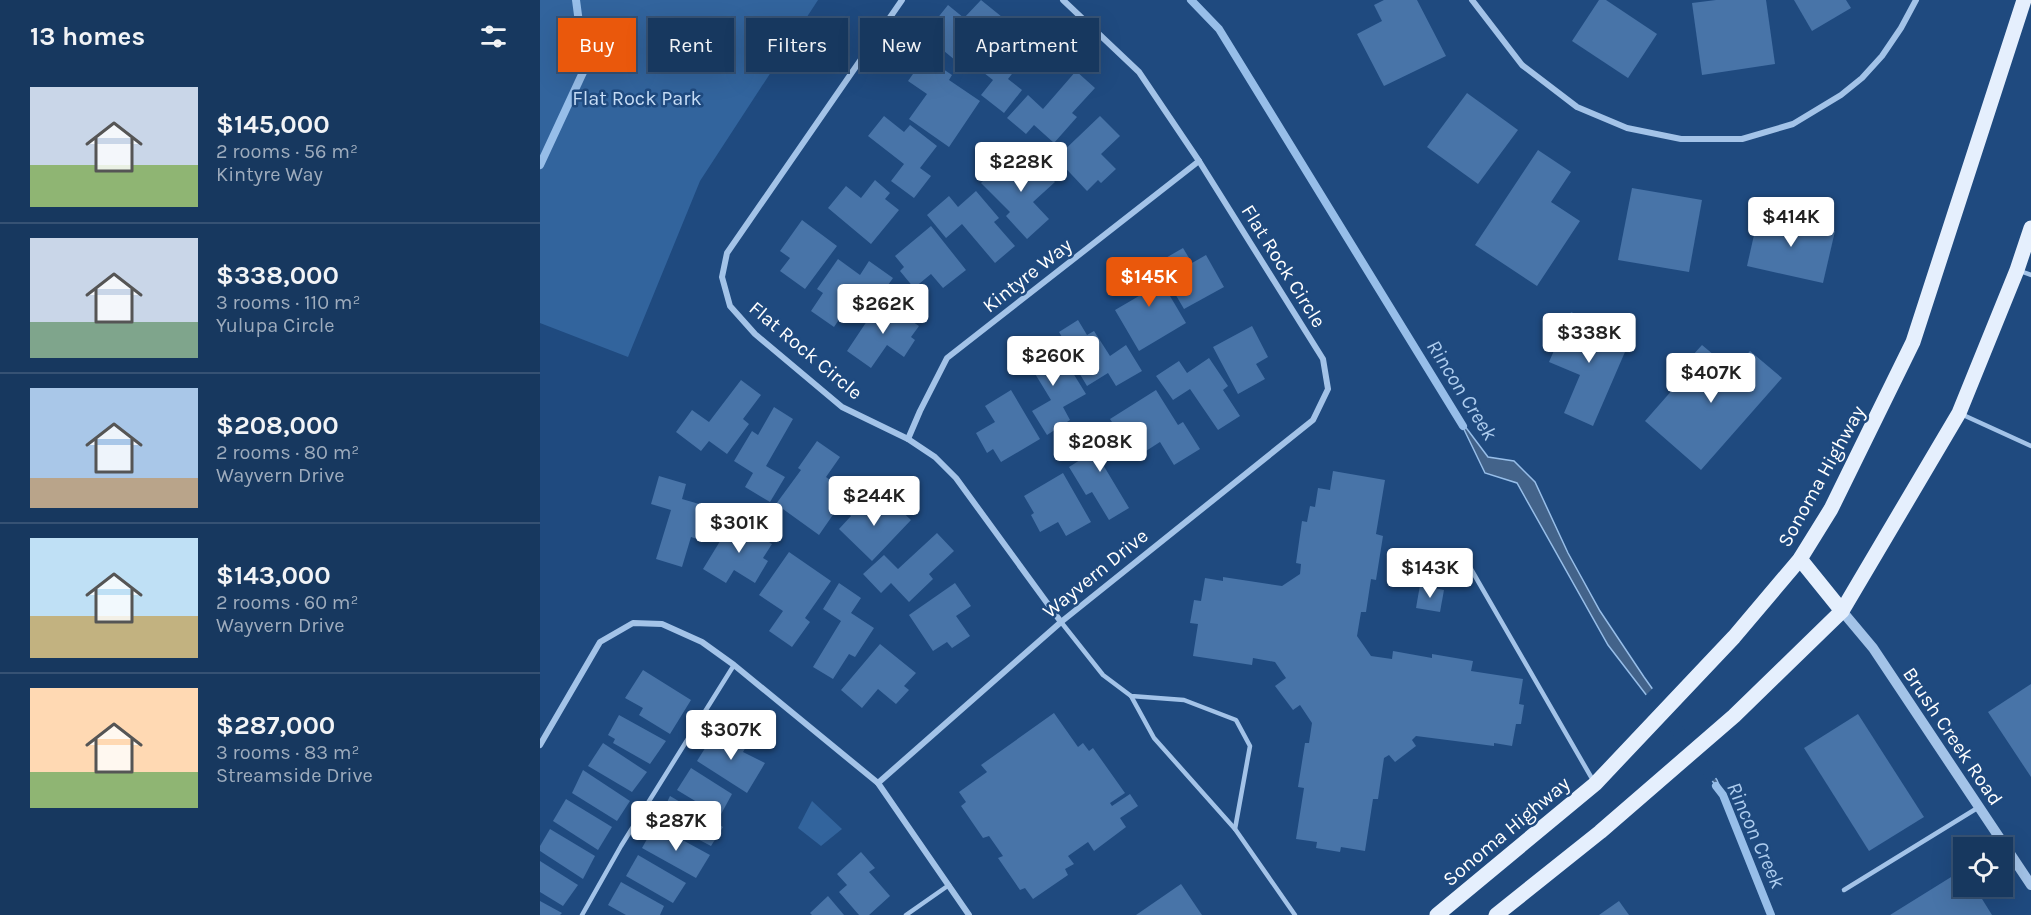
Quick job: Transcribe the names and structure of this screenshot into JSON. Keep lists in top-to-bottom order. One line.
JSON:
{"streets":{"main road":["Sonoma Highway"],"street":["Flat Rock Circle","Kintyre Way","Wayvern Drive","Brush Creek Road"]},"crossings":[["Flat Rock Circle","Kintyre Way"],["Flat Rock Circle","Wayvern Drive"]],"water":["Rincon Creek"],"parks":["Flat Rock Park"],"page":{"heading":"13 homes","chip":["Buy","Rent","Filters","New","Apartment"],"list":[{"name":"$145,000","note":"2 rooms · 56 m² · Kintyre Way"},{"name":"$338,000","note":"3 rooms · 110 m² · Yulupa Circle"},{"name":"$208,000","note":"2 rooms · 80 m² · Wayvern Drive"},{"name":"$143,000","note":"2 rooms · 60 m² · Wayvern Drive"},{"name":"$287,000","note":"3 rooms · 83 m² · Streamside Drive"}],"price":["$228K","$414K","$145K","$262K","$338K","$260K","$407K","$208K","$244K","$301K","$143K","$307K","$287K"]}}
